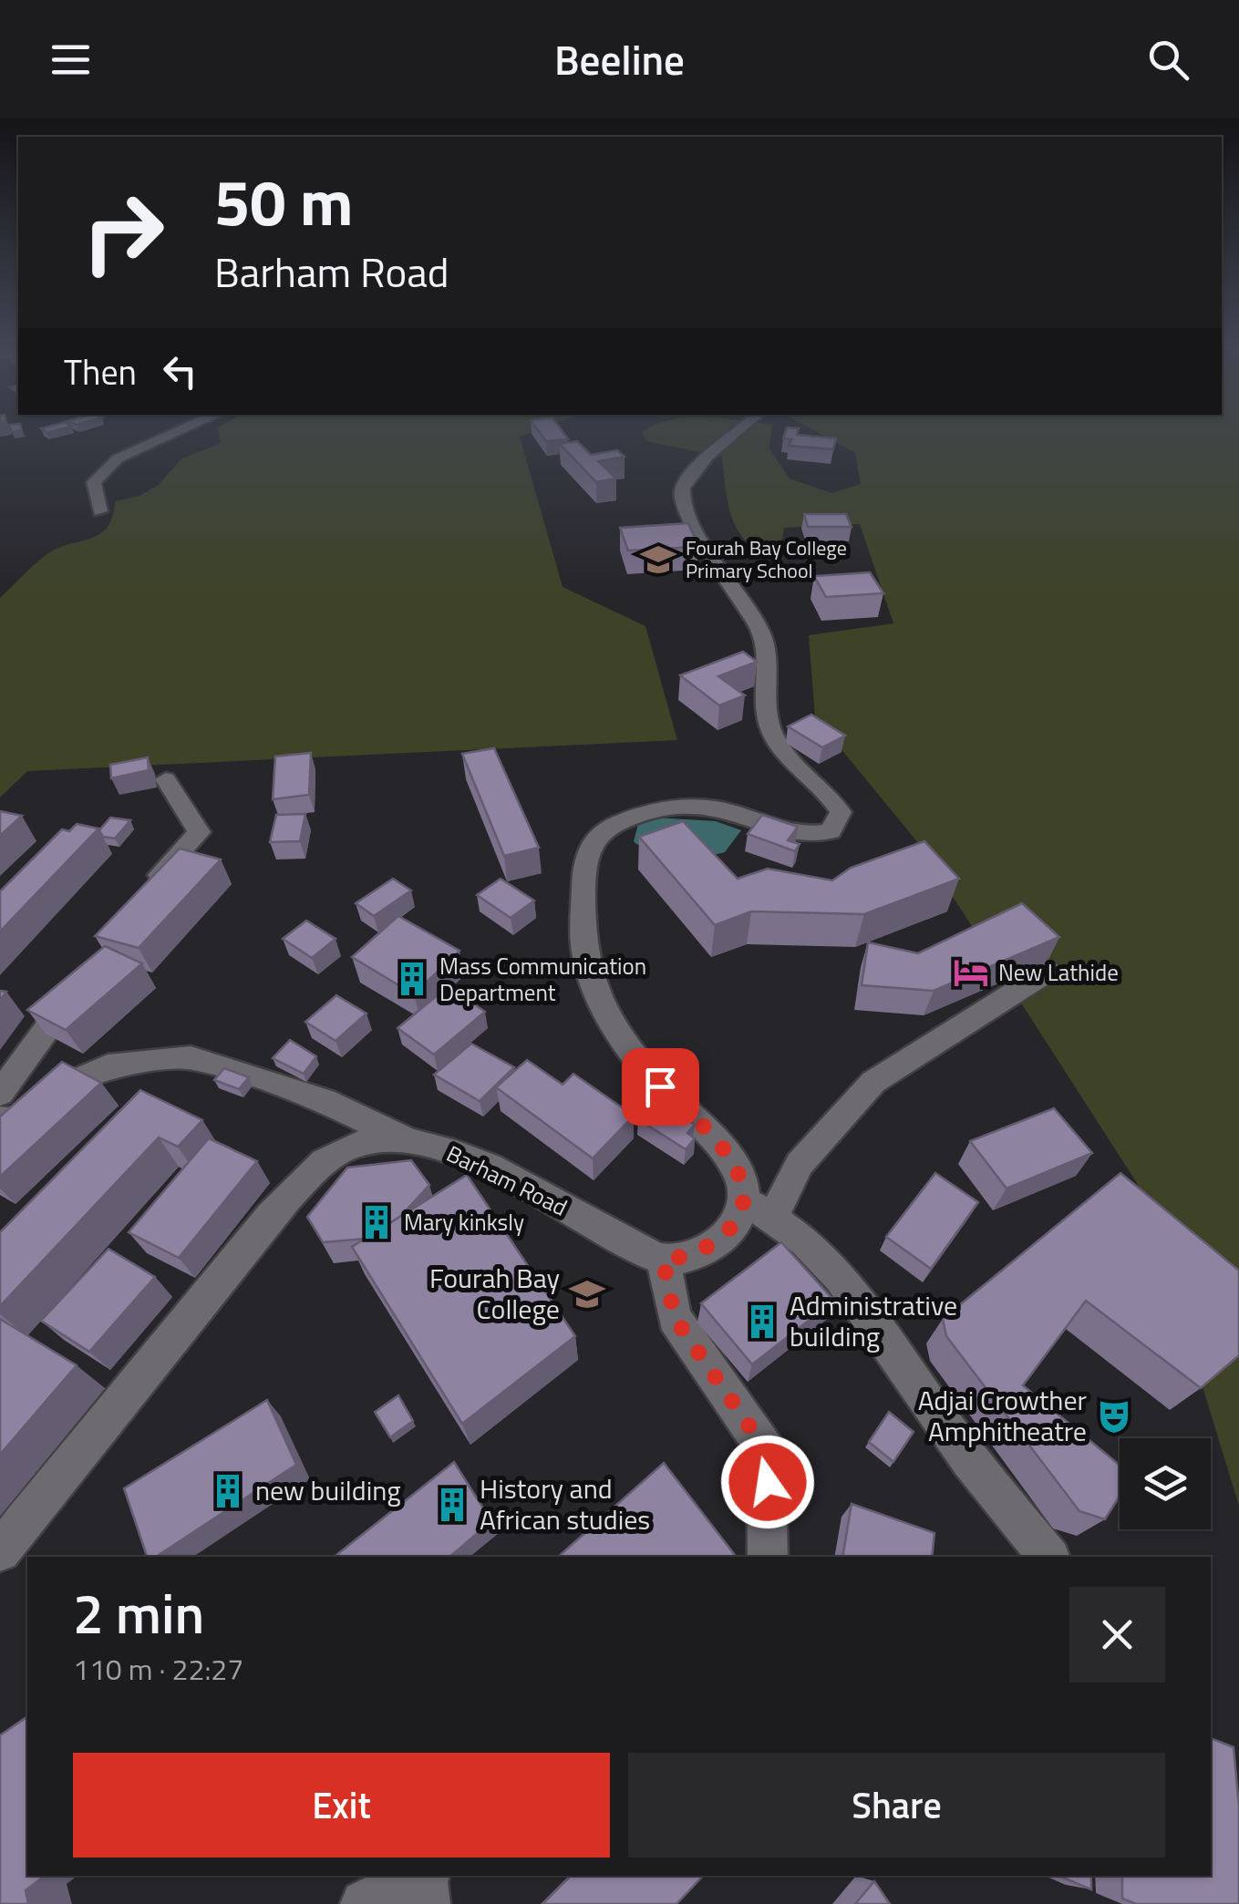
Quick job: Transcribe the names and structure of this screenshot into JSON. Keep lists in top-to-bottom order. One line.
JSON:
{"streets":{"street":["Barham Road"]},"places":{"school or university":["Fourah Bay College Primary School","Fourah Bay College"],"hotel":["New Lathide"],"building":["Mass Communication Department","Mary kinksly","Administrative building","new building","History and African studies"],"theatre":["Adjai Crowther Amphitheatre"]},"page":{"header":"Beeline","turn":["50 m","Barham Road"],"then":"Then","heading":["2 min","110 m · 22:27"],"buttons":["Exit","Share"]}}
